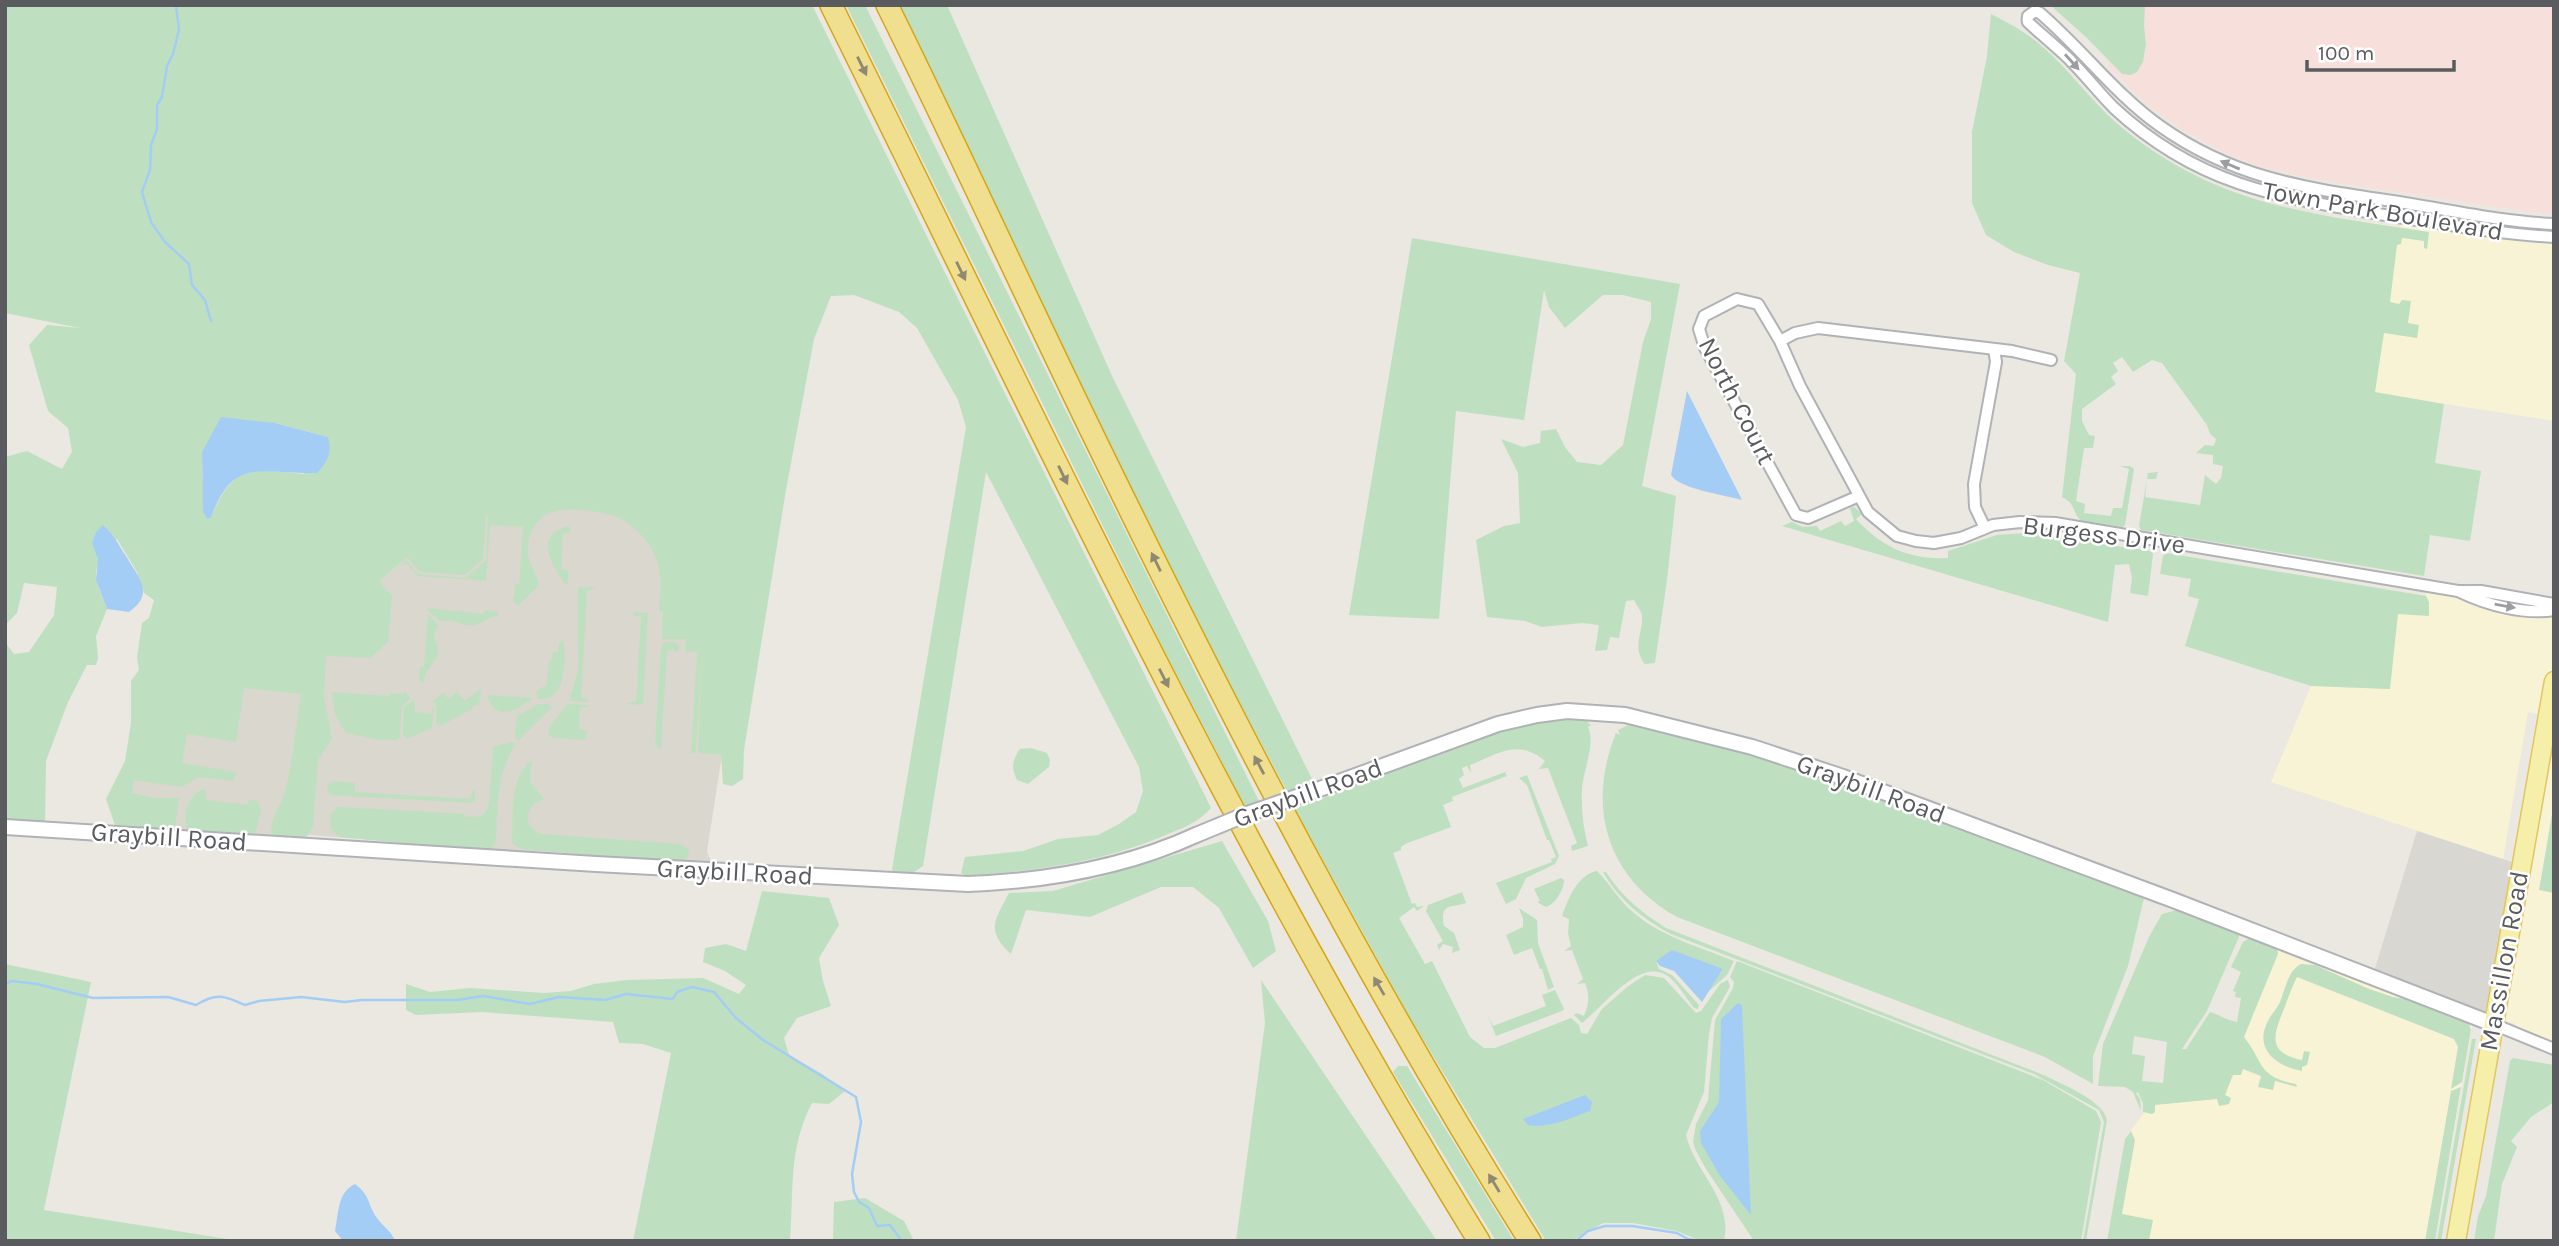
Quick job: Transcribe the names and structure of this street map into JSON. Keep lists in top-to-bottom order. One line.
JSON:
{"streets":{"main road":["Massillon Road"],"street":["Town Park Boulevard","North Court","Burgess Drive","Graybill Road"]},"crossings":[["North Court","Burgess Drive"],["Graybill Road","Massillon Road"]],"scale_bar":"100 m"}
